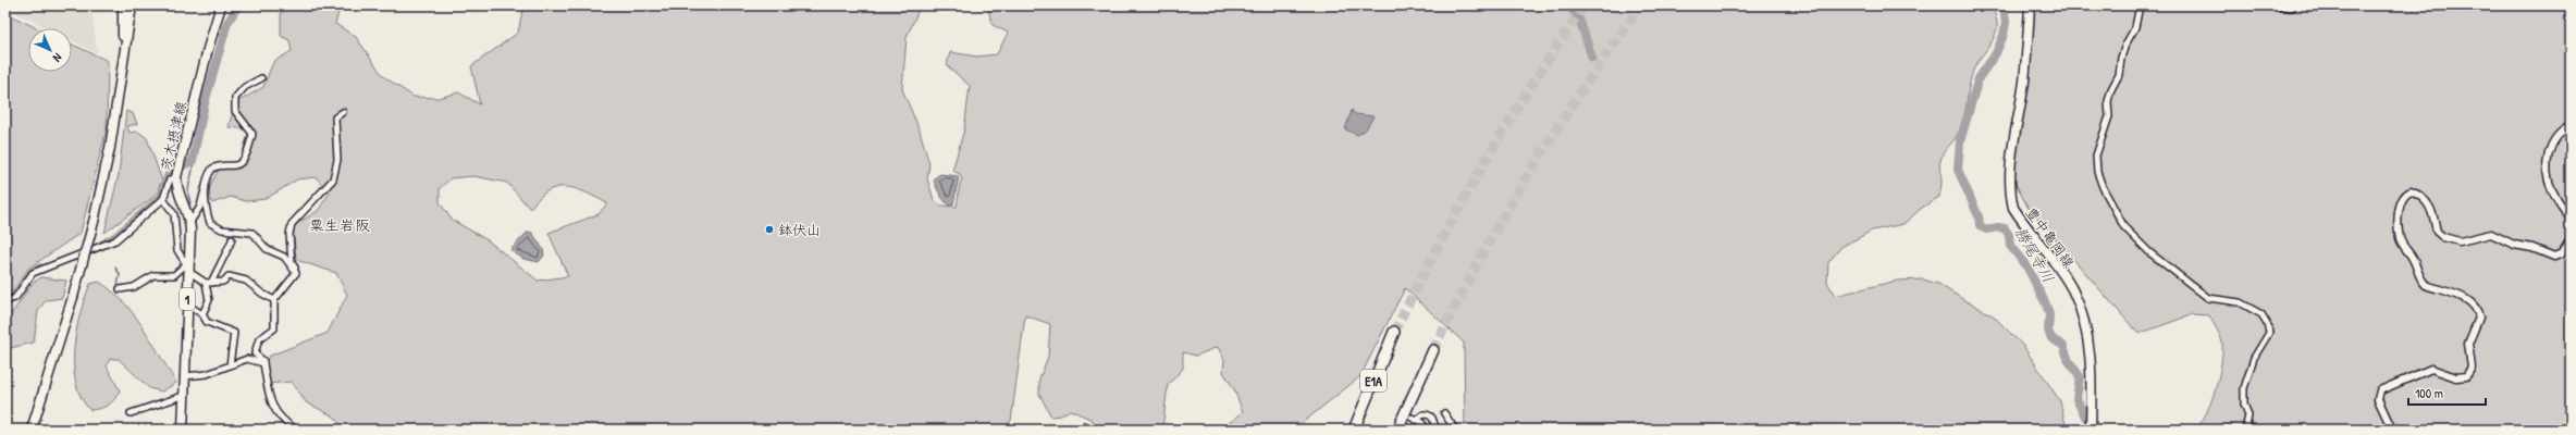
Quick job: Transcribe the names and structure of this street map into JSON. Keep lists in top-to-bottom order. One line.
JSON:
{"streets":{"highway":["E1A"],"main road":["茨木摂津線","豊中亀岡線","1"]},"districts":["粟生岩阪"],"water":["勝尾寺川"],"places":["鉢伏山"],"scale_bar":"100 m","north":"bottom right"}
